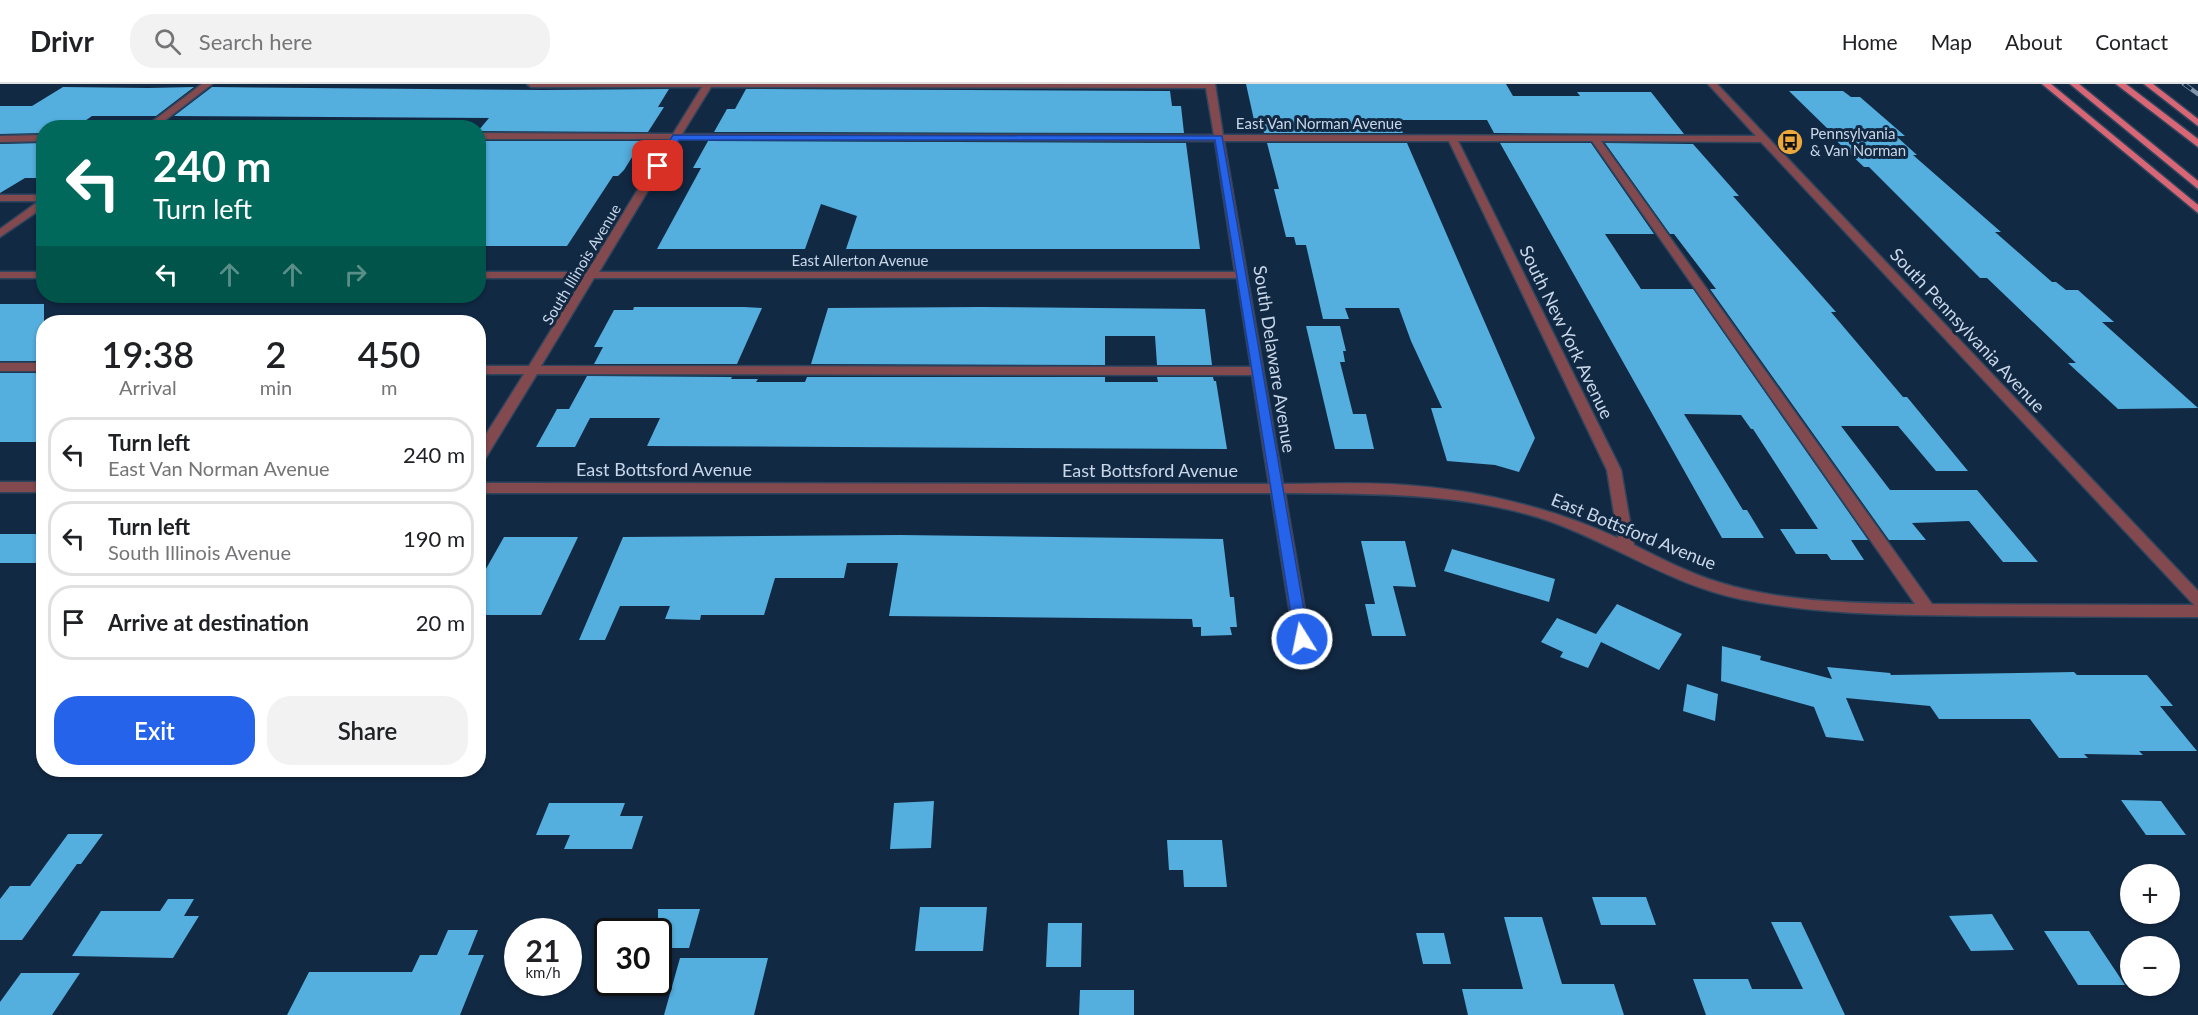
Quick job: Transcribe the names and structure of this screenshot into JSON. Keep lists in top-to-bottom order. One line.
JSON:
{"streets":{"street":["East Van Norman Avenue","East Allerton Avenue","South Illinois Avenue","South Pennsylvania Avenue","South New York Avenue","South Delaware Avenue","East Bottsford Avenue"]},"crossings":[["East Van Norman Avenue","South Illinois Avenue"],["East Van Norman Avenue","South Pennsylvania Avenue"],["East Van Norman Avenue","South New York Avenue"],["East Van Norman Avenue","South Delaware Avenue"],["East Allerton Avenue","South Illinois Avenue"],["East Allerton Avenue","South Delaware Avenue"],["South New York Avenue","East Bottsford Avenue"],["South Delaware Avenue","East Bottsford Avenue"]],"places":{"bus stop":["Pennsylvania & Van Norman"]},"page":{"header":"Drivr","search":"Search here","nav":["Home","Map","About","Contact"],"turn":["240 m","Turn left"],"eta":["19:38","Arrival","2","min","450","m"],"list":[{"name":"Turn left","note":"East Van Norman Avenue","value":"240 m"},{"name":"Turn left","note":"South Illinois Avenue","value":"190 m"},{"name":"Arrive at destination","value":"20 m"}],"buttons":["Exit","Share"],"map_buttons":["+","−"],"speed":"21 km/h","limit":"30"}}
